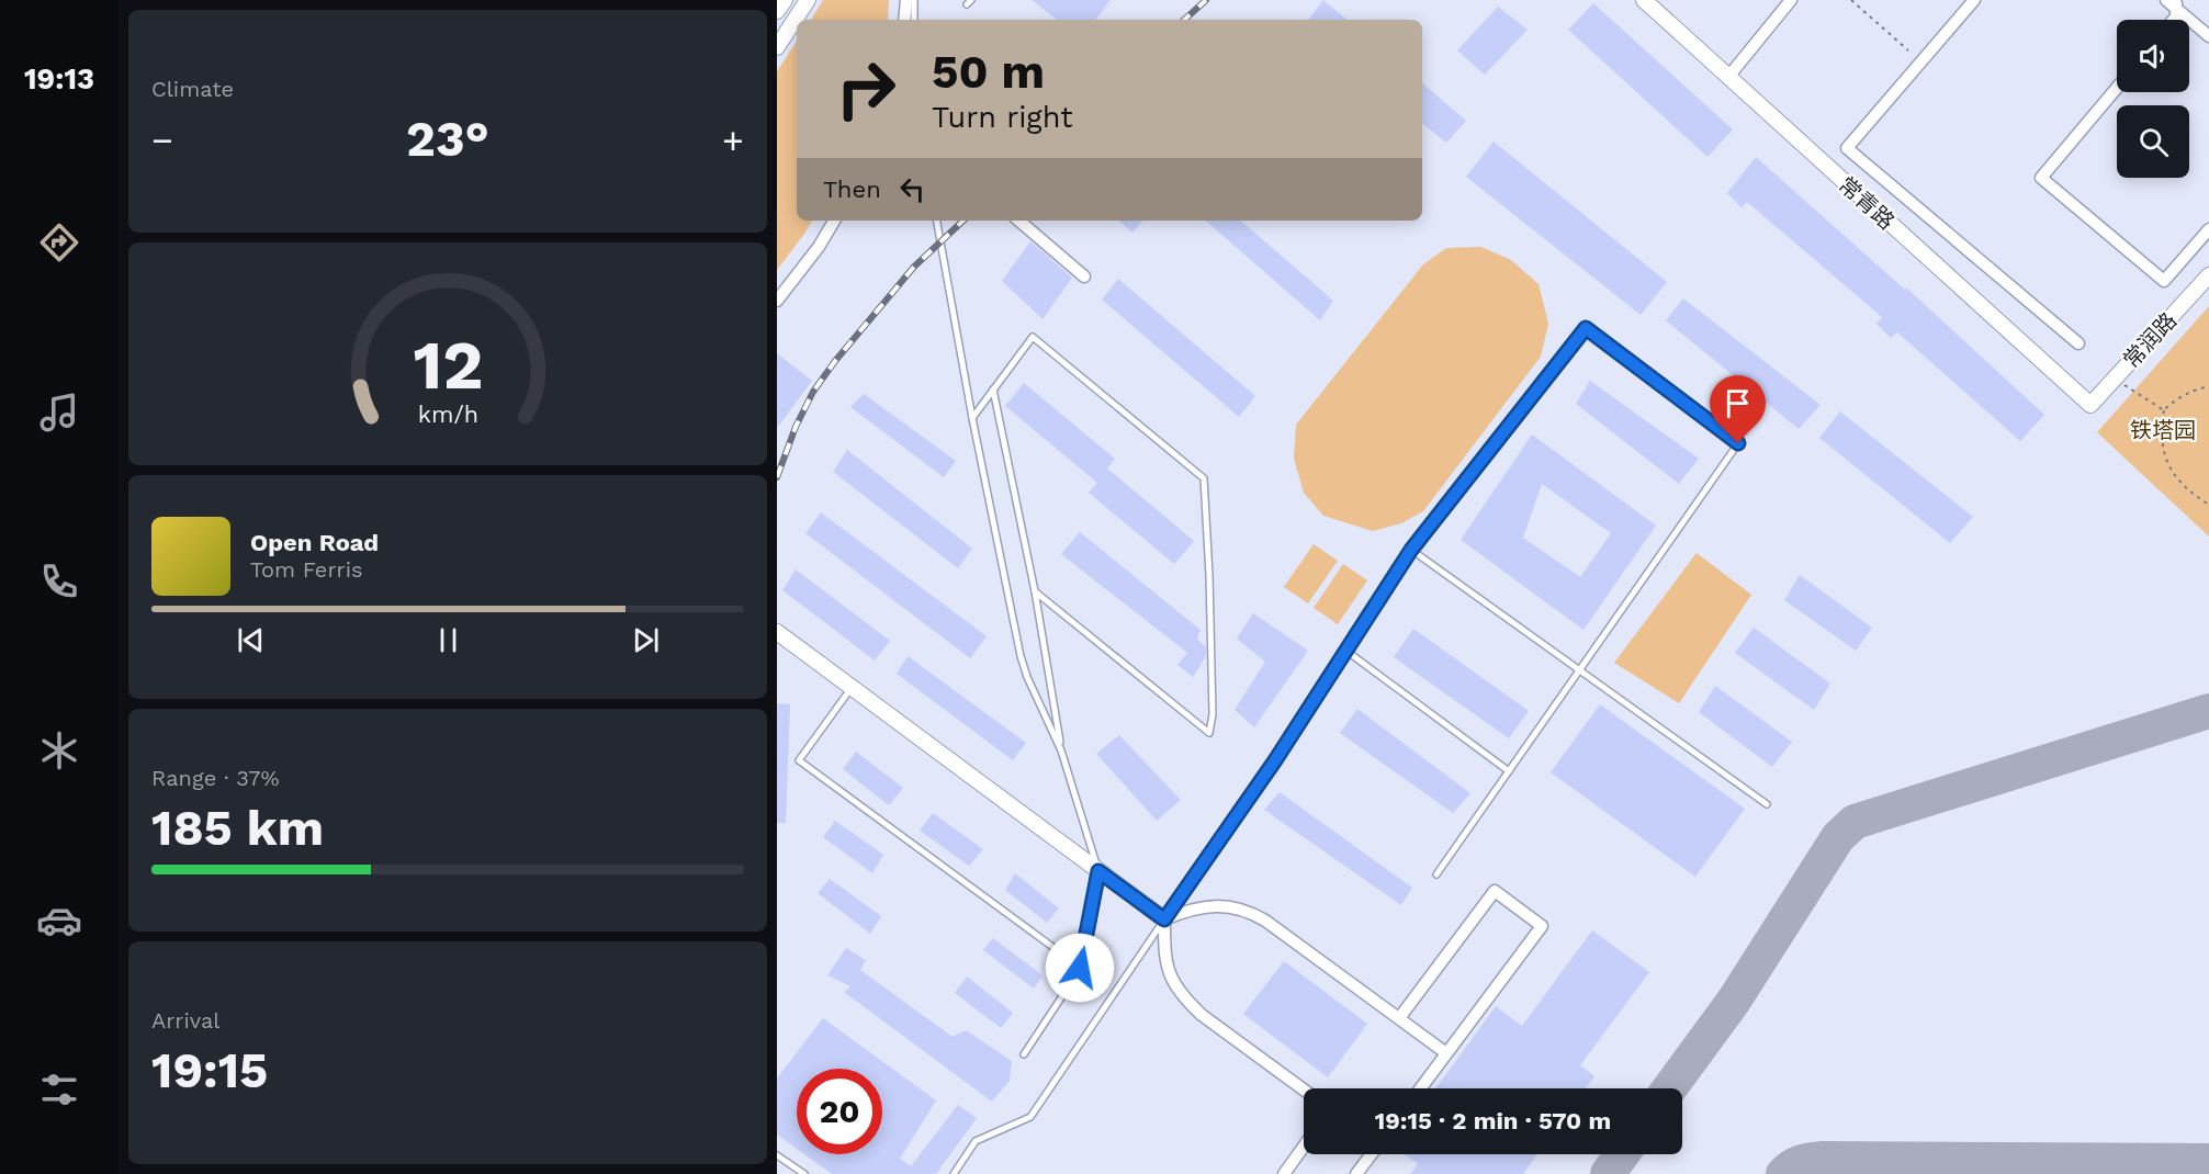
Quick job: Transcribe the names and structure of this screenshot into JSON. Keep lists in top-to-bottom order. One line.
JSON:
{"streets":{"street":["常青路","常润路"]},"crossings":[["常青路","常润路"]],"parks":["铁塔园"],"page":{"tabs":"19:13","tile":["Climate",["Range · 37%","185 km"],["Arrival","19:15"]],"turn":["50 m","Turn right"],"heat":["−","23°","+"],"then":"Then","song":["Open Road","Tom Ferris"],"limit":"20","trip":"19:15 · 2 min · 570 m","gauge":["12","km/h"]}}
